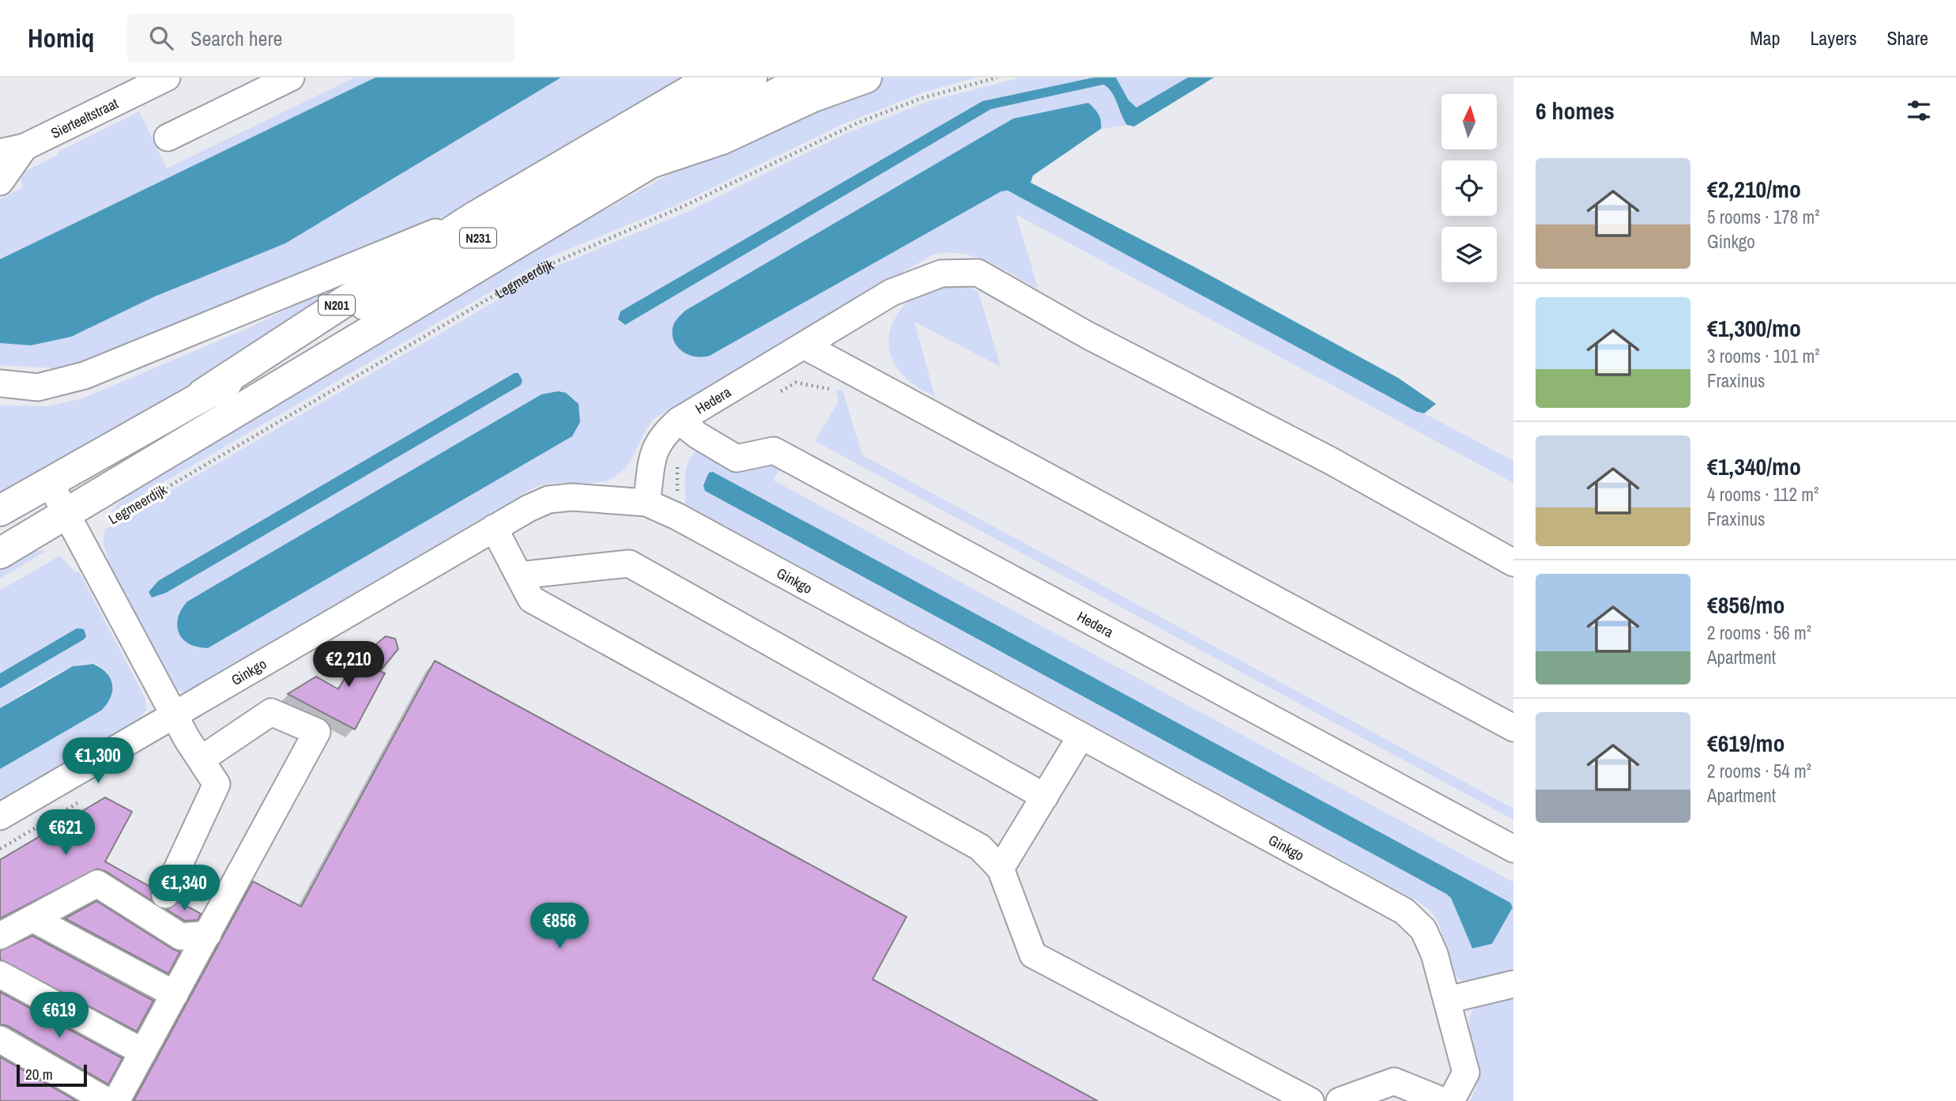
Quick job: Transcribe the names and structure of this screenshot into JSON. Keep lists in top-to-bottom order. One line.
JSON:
{"streets":{"main road":["N231","Legmeerdijk","N201"],"street":["Sierteeltstraat","Hedera","Ginkgo"]},"crossings":[["N231","Legmeerdijk"],["N231","N201"],["Hedera","Ginkgo"]],"scale_bar":"20 m","north":"top","page":{"header":"Homiq","search":"Search here","nav":["Map","Layers","Share"],"heading":"6 homes","list":[{"name":"€2,210/mo","note":"5 rooms · 178 m² · Ginkgo"},{"name":"€1,300/mo","note":"3 rooms · 101 m² · Fraxinus"},{"name":"€1,340/mo","note":"4 rooms · 112 m² · Fraxinus"},{"name":"€856/mo","note":"2 rooms · 56 m² · Apartment"},{"name":"€619/mo","note":"2 rooms · 54 m² · Apartment"}],"price":["€2,210","€1,300","€621","€1,340","€856","€619"],"scale":"20 m"}}
